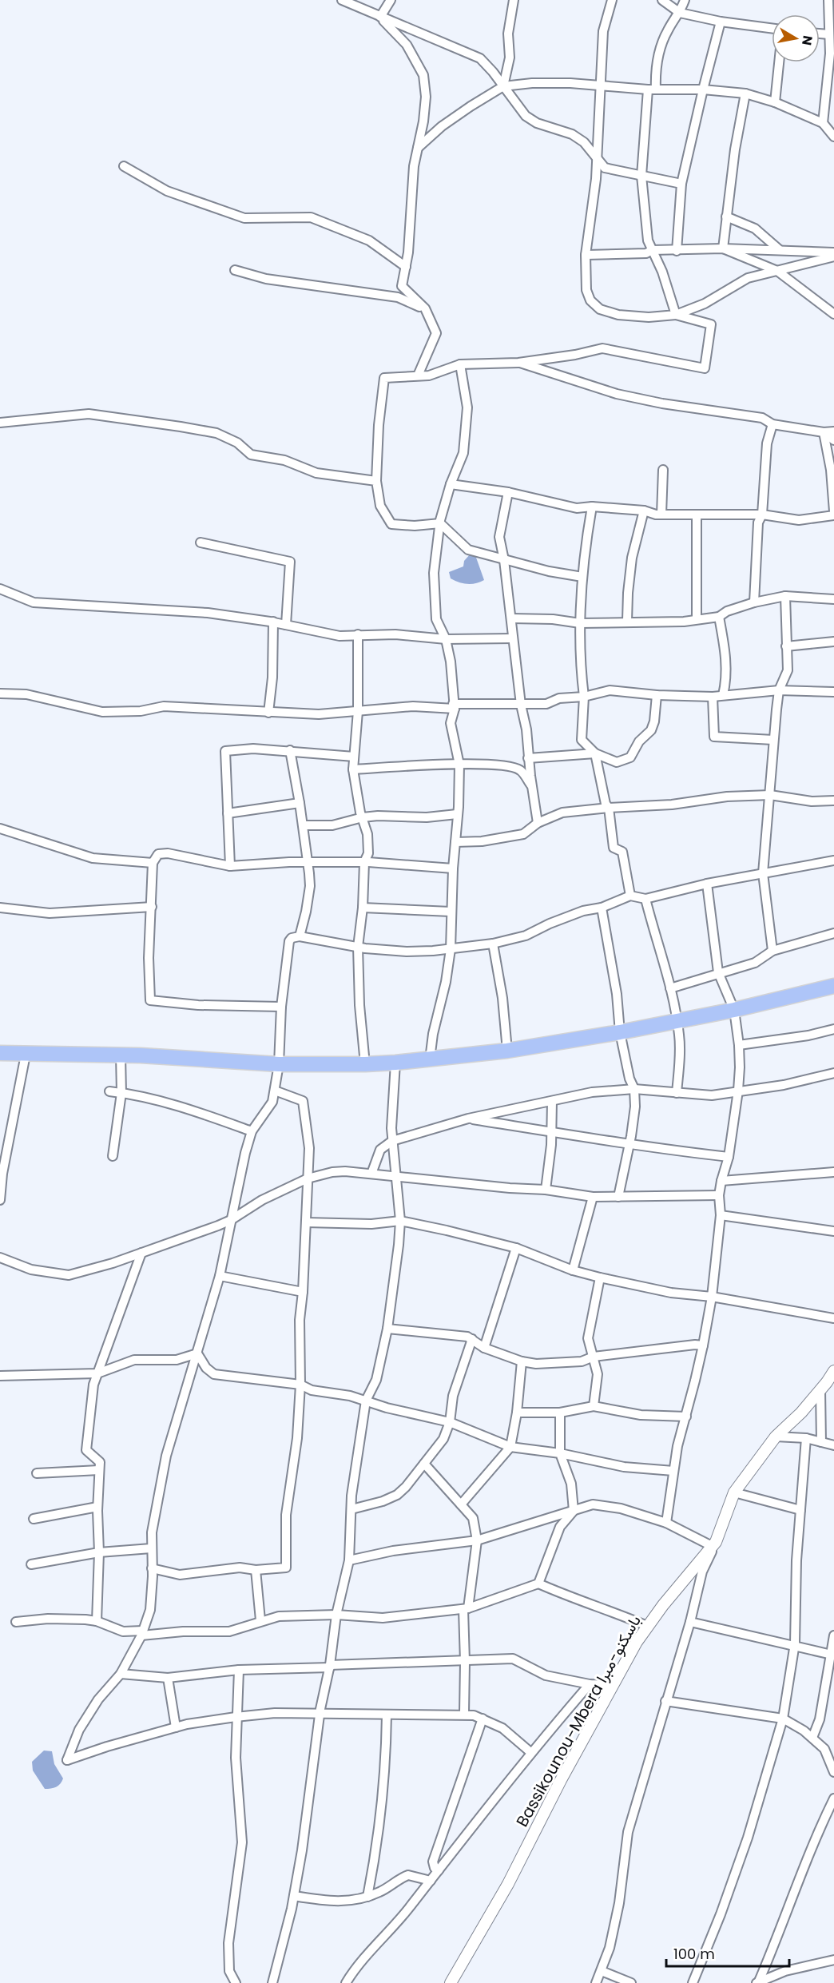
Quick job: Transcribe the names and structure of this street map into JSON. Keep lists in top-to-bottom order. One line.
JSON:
{"streets":{"street":["Bassikounou-Mbera باسكنو-مبرا"]},"scale_bar":"100 m","north":"right"}
